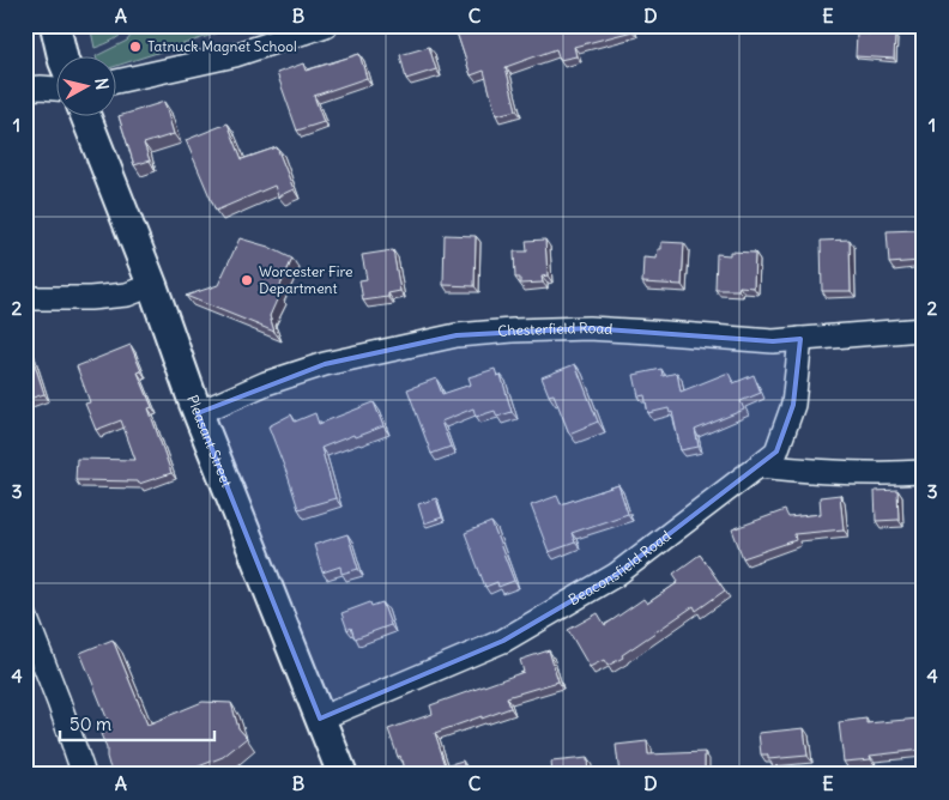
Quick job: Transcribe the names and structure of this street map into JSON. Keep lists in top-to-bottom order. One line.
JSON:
{"streets":{"main road":["Pleasant Street"],"street":["Chesterfield Road","Beaconsfield Road"]},"crossings":[["Chesterfield Road","Pleasant Street"],["Chesterfield Road","Beaconsfield Road"],["Pleasant Street","Beaconsfield Road"]],"places":["Tatnuck Magnet School","Worcester Fire Department"],"scale_bar":"50 m","north":"right","grid":{"columns":["A","B","C","D","E"],"rows":["1","2","3","4"]}}
